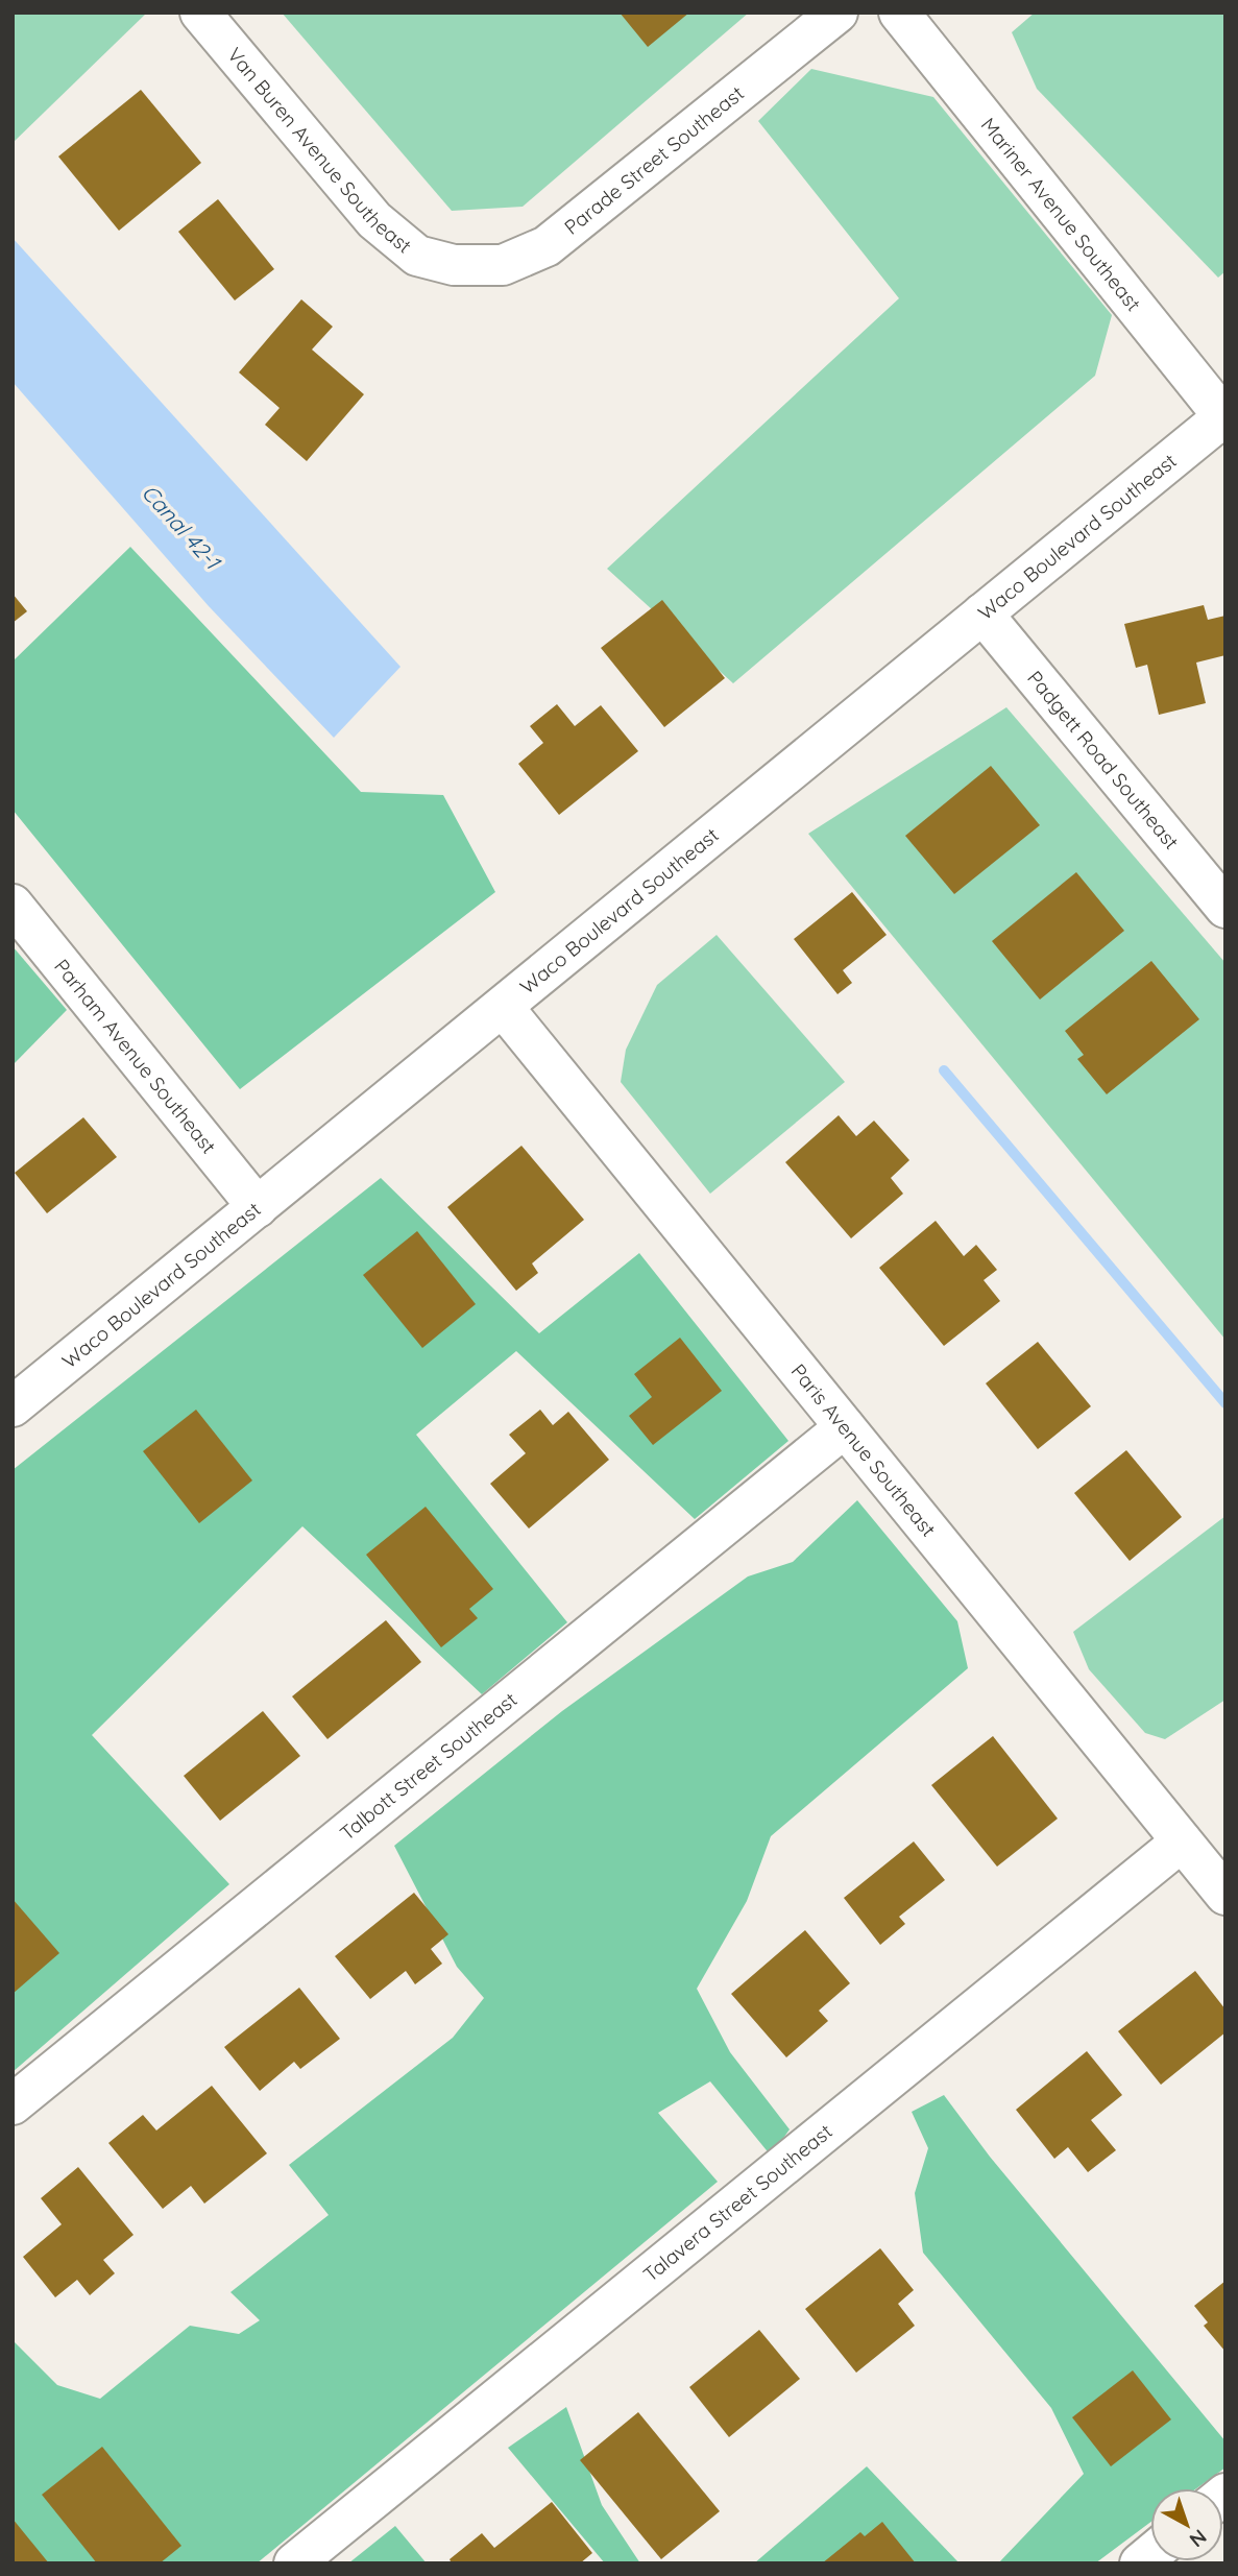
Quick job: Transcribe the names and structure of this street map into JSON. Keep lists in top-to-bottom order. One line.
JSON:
{"streets":{"street":["Van Buren Avenue Southeast","Parade Street Southeast","Mariner Avenue Southeast","Waco Boulevard Southeast","Padgett Road Southeast","Parham Avenue Southeast","Paris Avenue Southeast","Talbott Street Southeast","Talavera Street Southeast"]},"crossings":[["Van Buren Avenue Southeast","Parade Street Southeast"],["Mariner Avenue Southeast","Waco Boulevard Southeast"],["Waco Boulevard Southeast","Padgett Road Southeast"],["Waco Boulevard Southeast","Parham Avenue Southeast"],["Waco Boulevard Southeast","Paris Avenue Southeast"],["Paris Avenue Southeast","Talbott Street Southeast"],["Paris Avenue Southeast","Talavera Street Southeast"]],"water":["Canal 42-1"],"north":"bottom right"}
